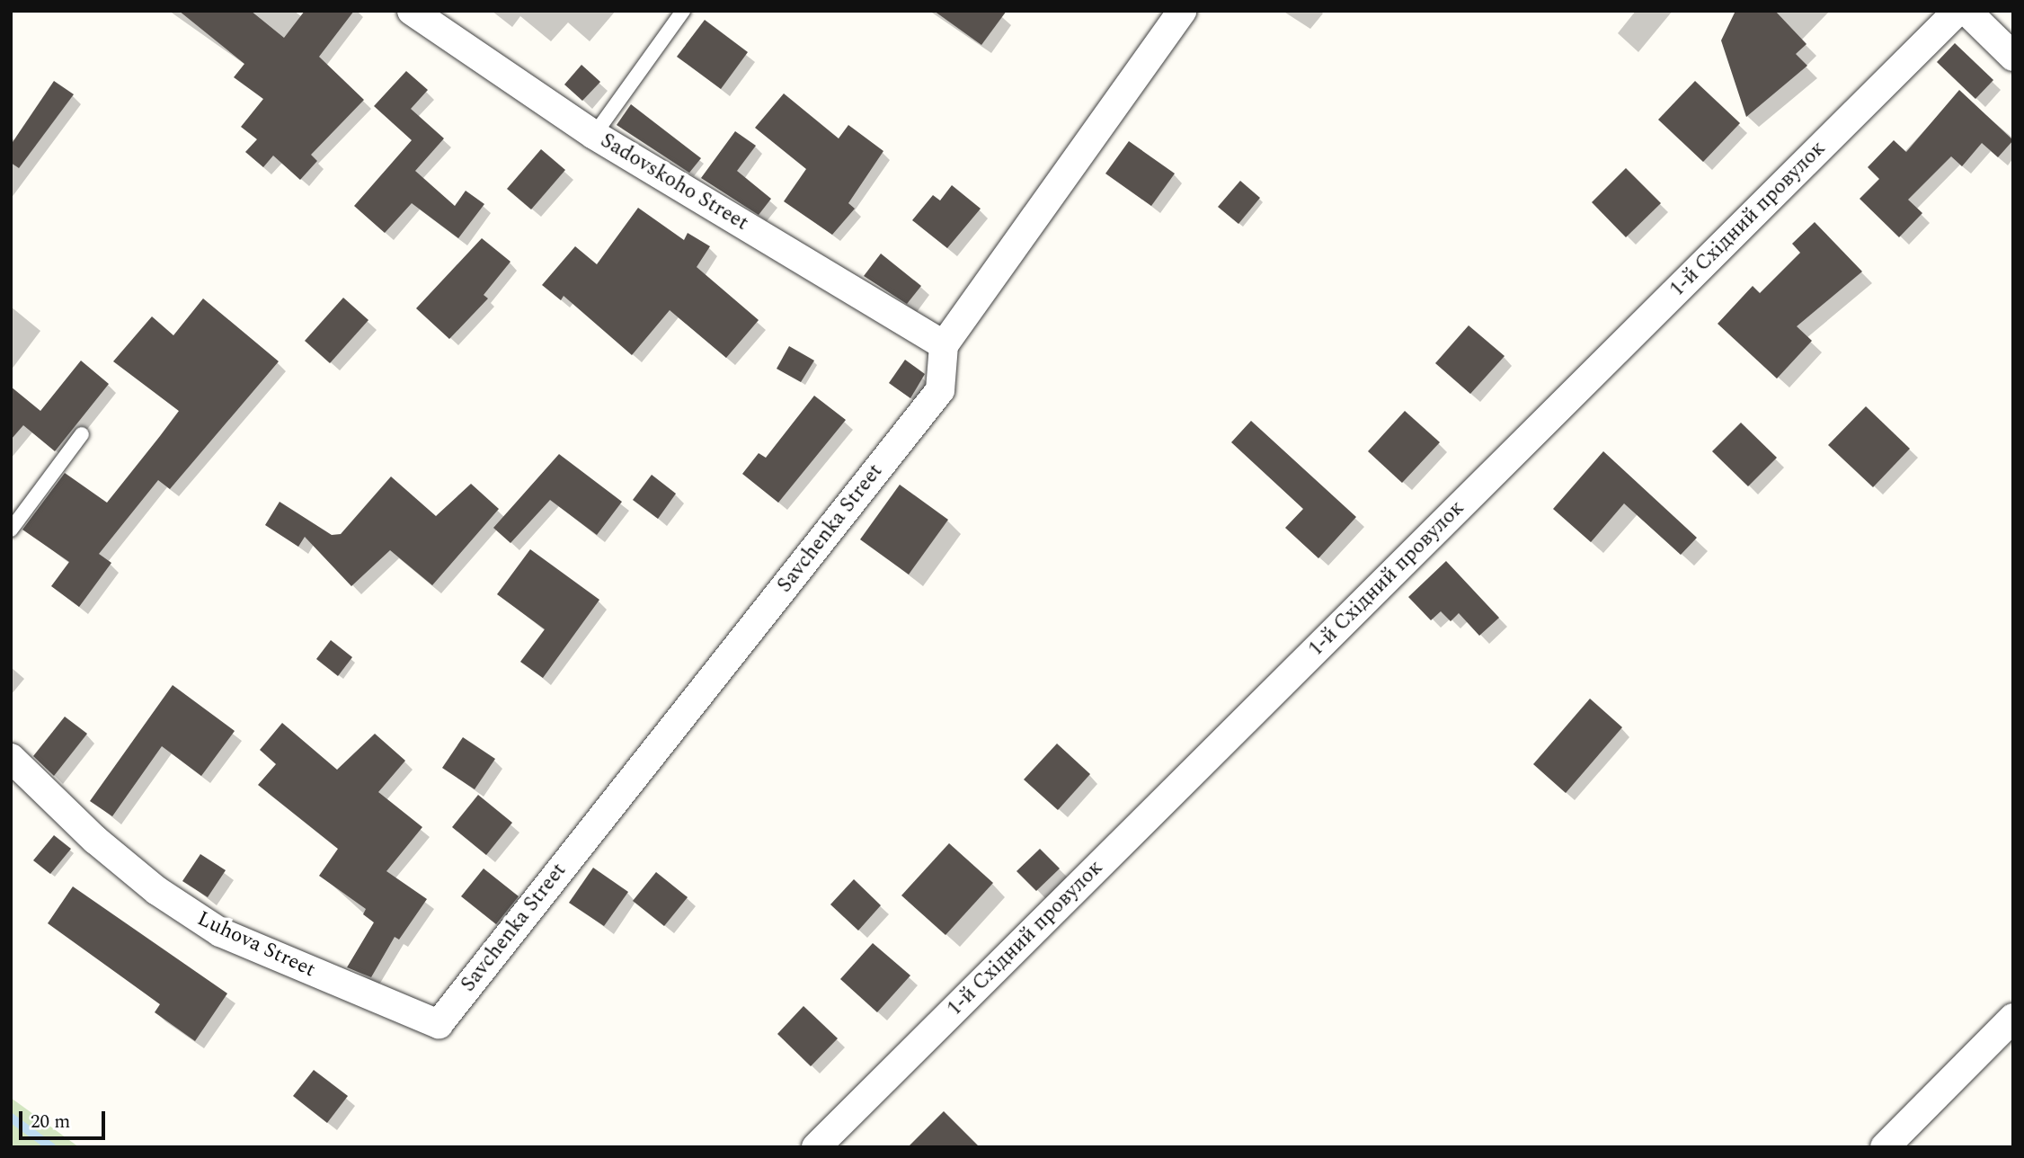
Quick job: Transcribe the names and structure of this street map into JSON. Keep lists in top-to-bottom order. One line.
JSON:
{"streets":{"street":["Sadovskoho Street","1-й Східний провулок","Savchenka Street","Luhova Street"]},"crossings":[["Sadovskoho Street","Savchenka Street"],["Savchenka Street","Luhova Street"]],"scale_bar":"20 m"}
